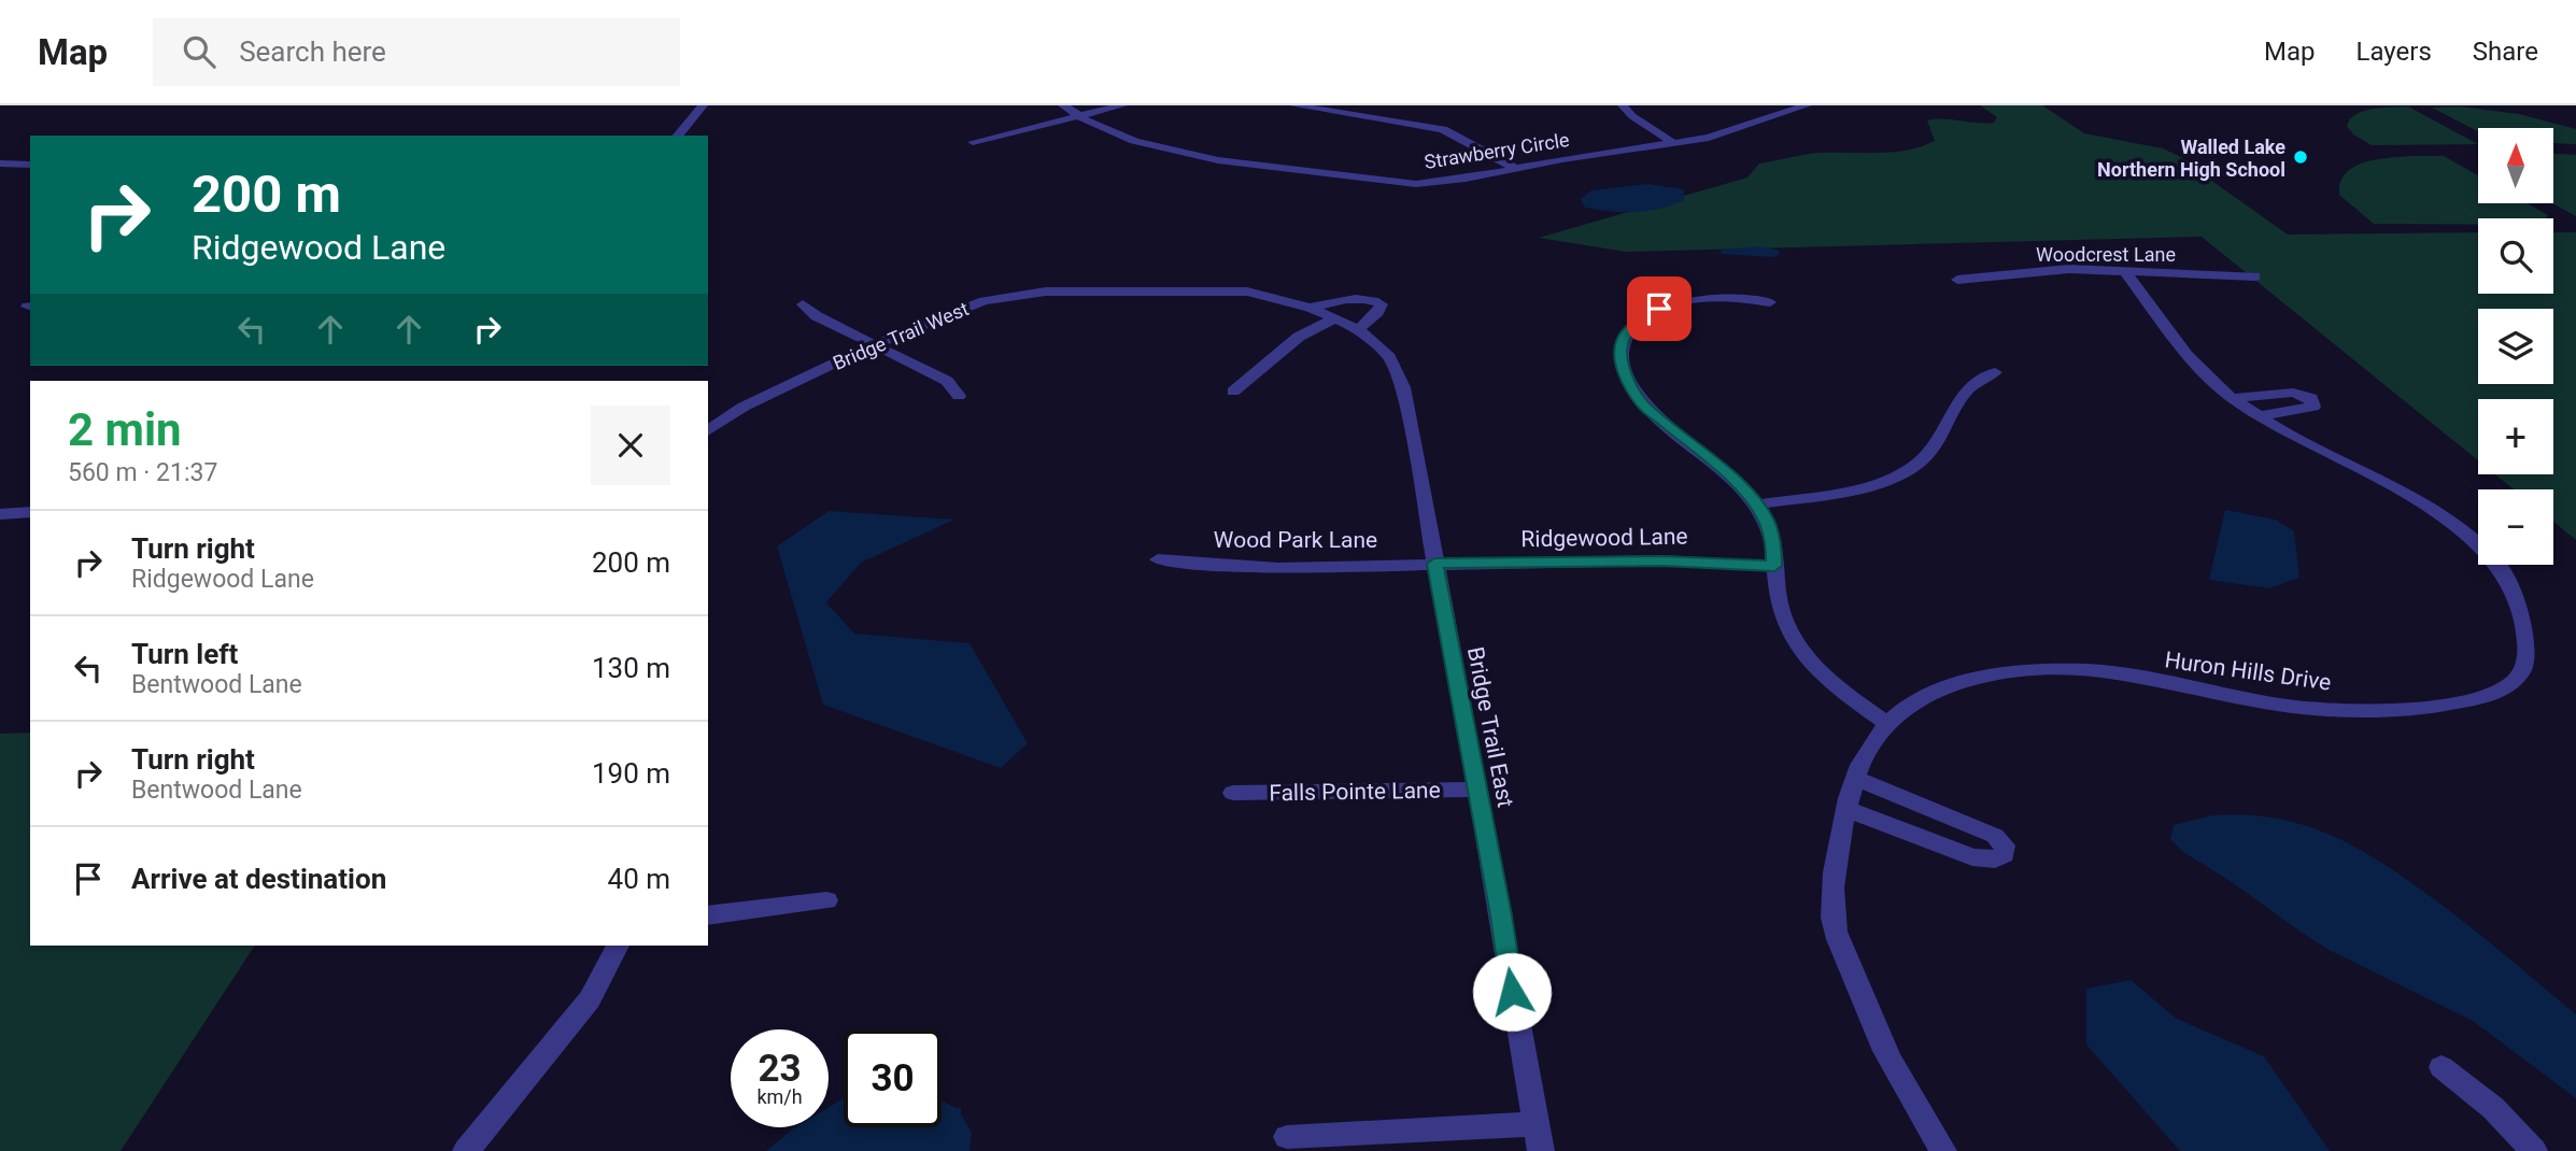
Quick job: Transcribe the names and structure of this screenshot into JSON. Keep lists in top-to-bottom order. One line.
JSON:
{"streets":{"street":["Strawberry Circle","Woodcrest Lane","Bridge Trail West","Ridgewood Lane","Wood Park Lane","Huron Hills Drive","Bridge Trail East","Falls Pointe Lane"]},"crossings":[["Woodcrest Lane","Huron Hills Drive"],["Bridge Trail West","Bridge Trail East"],["Ridgewood Lane","Wood Park Lane"],["Ridgewood Lane","Bridge Trail East"],["Wood Park Lane","Bridge Trail East"],["Bridge Trail East","Falls Pointe Lane"]],"places":["Walled Lake Northern High School"],"north":"top","page":{"header":"Map","search":"Search here","nav":["Map","Layers","Share"],"map_buttons":["+","−"],"turn":["200 m","Ridgewood Lane"],"heading":["2 min","560 m · 21:37"],"list":[{"name":"Turn right","note":"Ridgewood Lane","value":"200 m"},{"name":"Turn left","note":"Bentwood Lane","value":"130 m"},{"name":"Turn right","note":"Bentwood Lane","value":"190 m"},{"name":"Arrive at destination","value":"40 m"}],"speed":"23 km/h","limit":"30"}}
